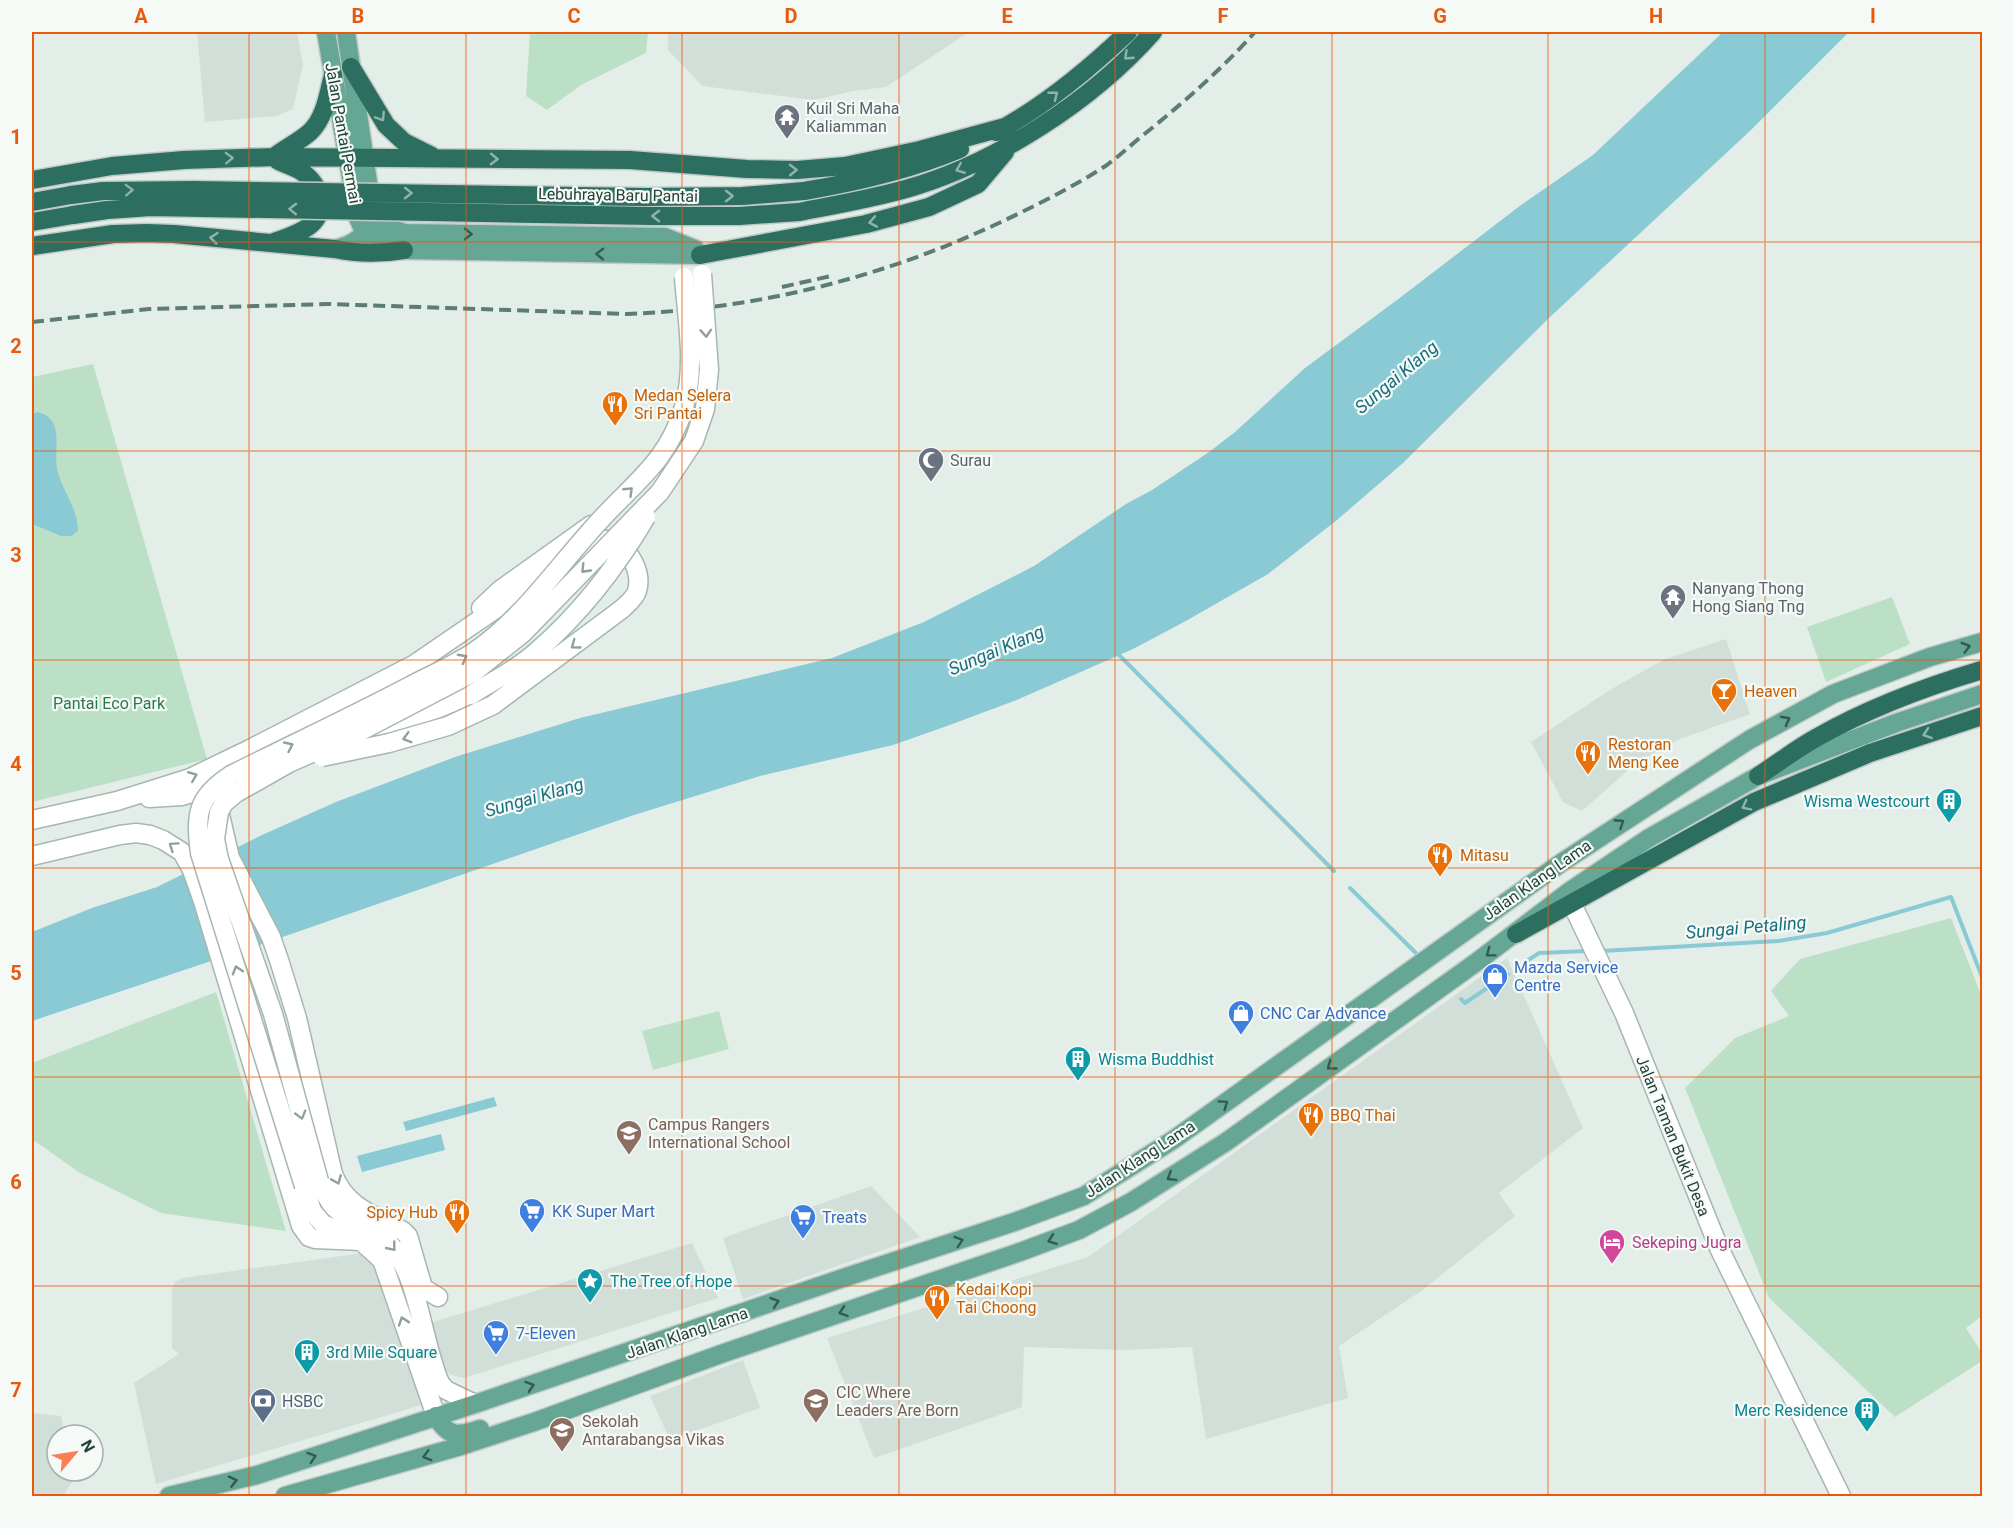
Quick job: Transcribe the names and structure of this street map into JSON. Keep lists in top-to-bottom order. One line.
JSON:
{"streets":{"highway":["Lebuhraya Baru Pantai"],"main road":["Jalan Pantai Permai","Jalan Klang Lama"],"street":["Jalan Taman Bukit Desa"]},"water":["Sungai Klang","Sungai Petaling"],"parks":["Pantai Eco Park"],"places":{"temple":["Kuil Sri Maha Kaliamman","Nanyang Thong Hong Siang Tng"],"restaurant":["Medan Selera Sri Pantai","Restoran Meng Kee","Mitasu","BBQ Thai","Spicy Hub","Kedai Kopi Tai Choong"],"mosque":["Surau"],"bar":["Heaven"],"building":["Wisma Westcourt","Wisma Buddhist","3rd Mile Square","Merc Residence"],"shop":["Mazda Service Centre","CNC Car Advance"],"school or university":["Campus Rangers International School","CIC Where Leaders Are Born","Sekolah Antarabangsa Vikas"],"supermarket":["KK Super Mart","Treats","7-Eleven"],"hotel":["Sekeping Jugra"],"place":["The Tree of Hope"],"bank":["HSBC"]},"north":"top right","grid":{"columns":["A","B","C","D","E","F","G","H","I"],"rows":["1","2","3","4","5","6","7"]}}
